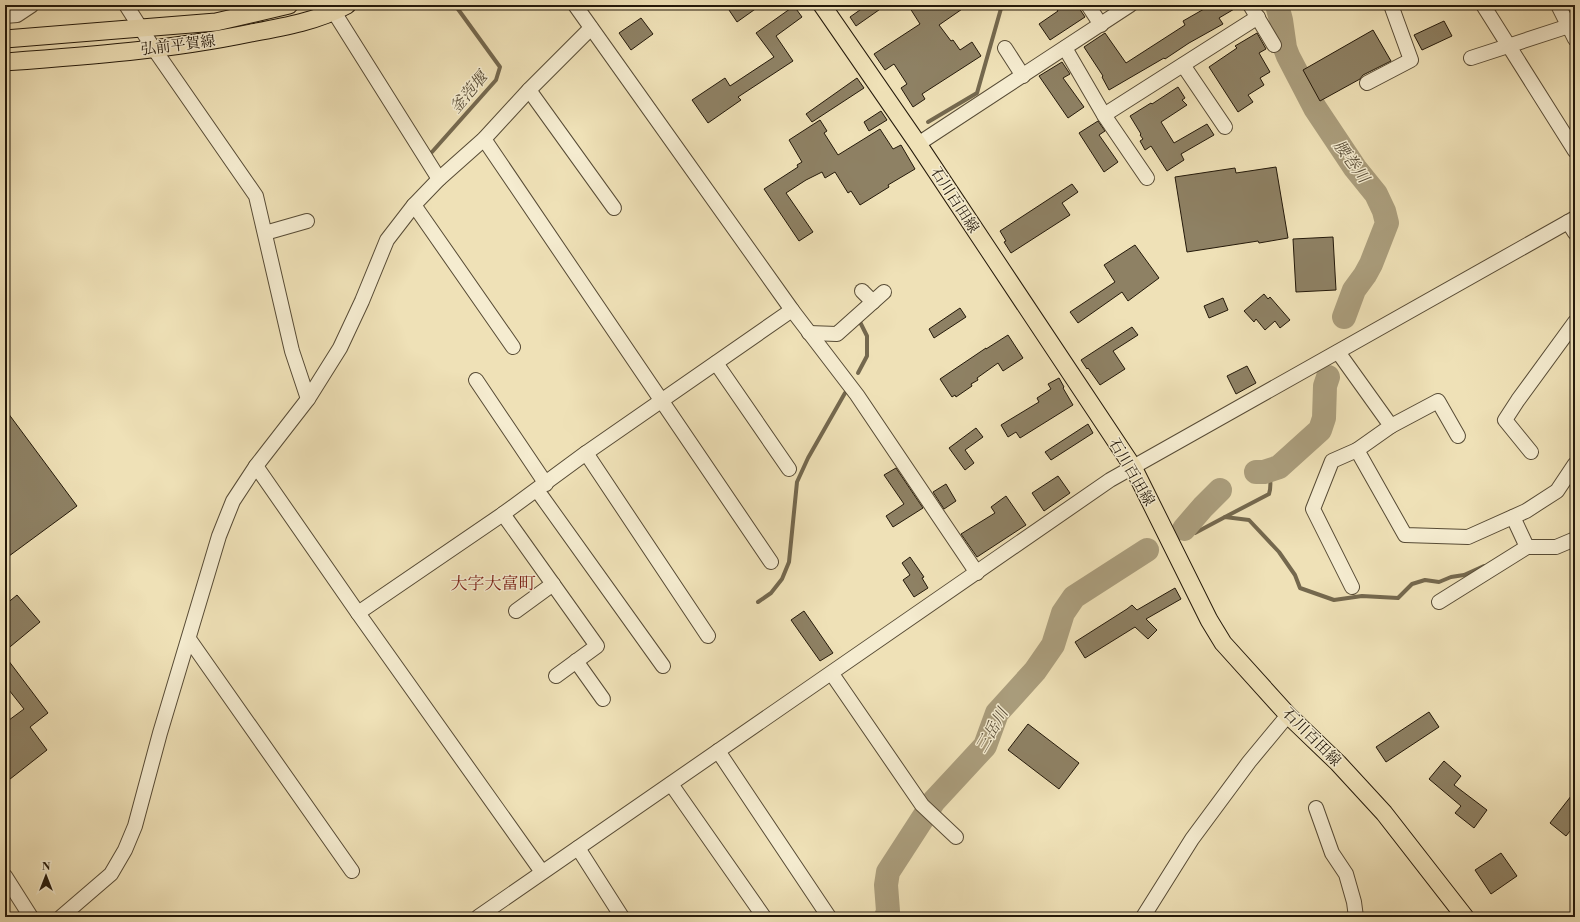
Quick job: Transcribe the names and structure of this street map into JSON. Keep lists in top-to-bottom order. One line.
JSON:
{"streets":{"main road":["弘前平賀線","石川百田線"]},"districts":["大字大富町"],"water":["釜萢堰","腰巻川","三岳川"],"north":"top"}
